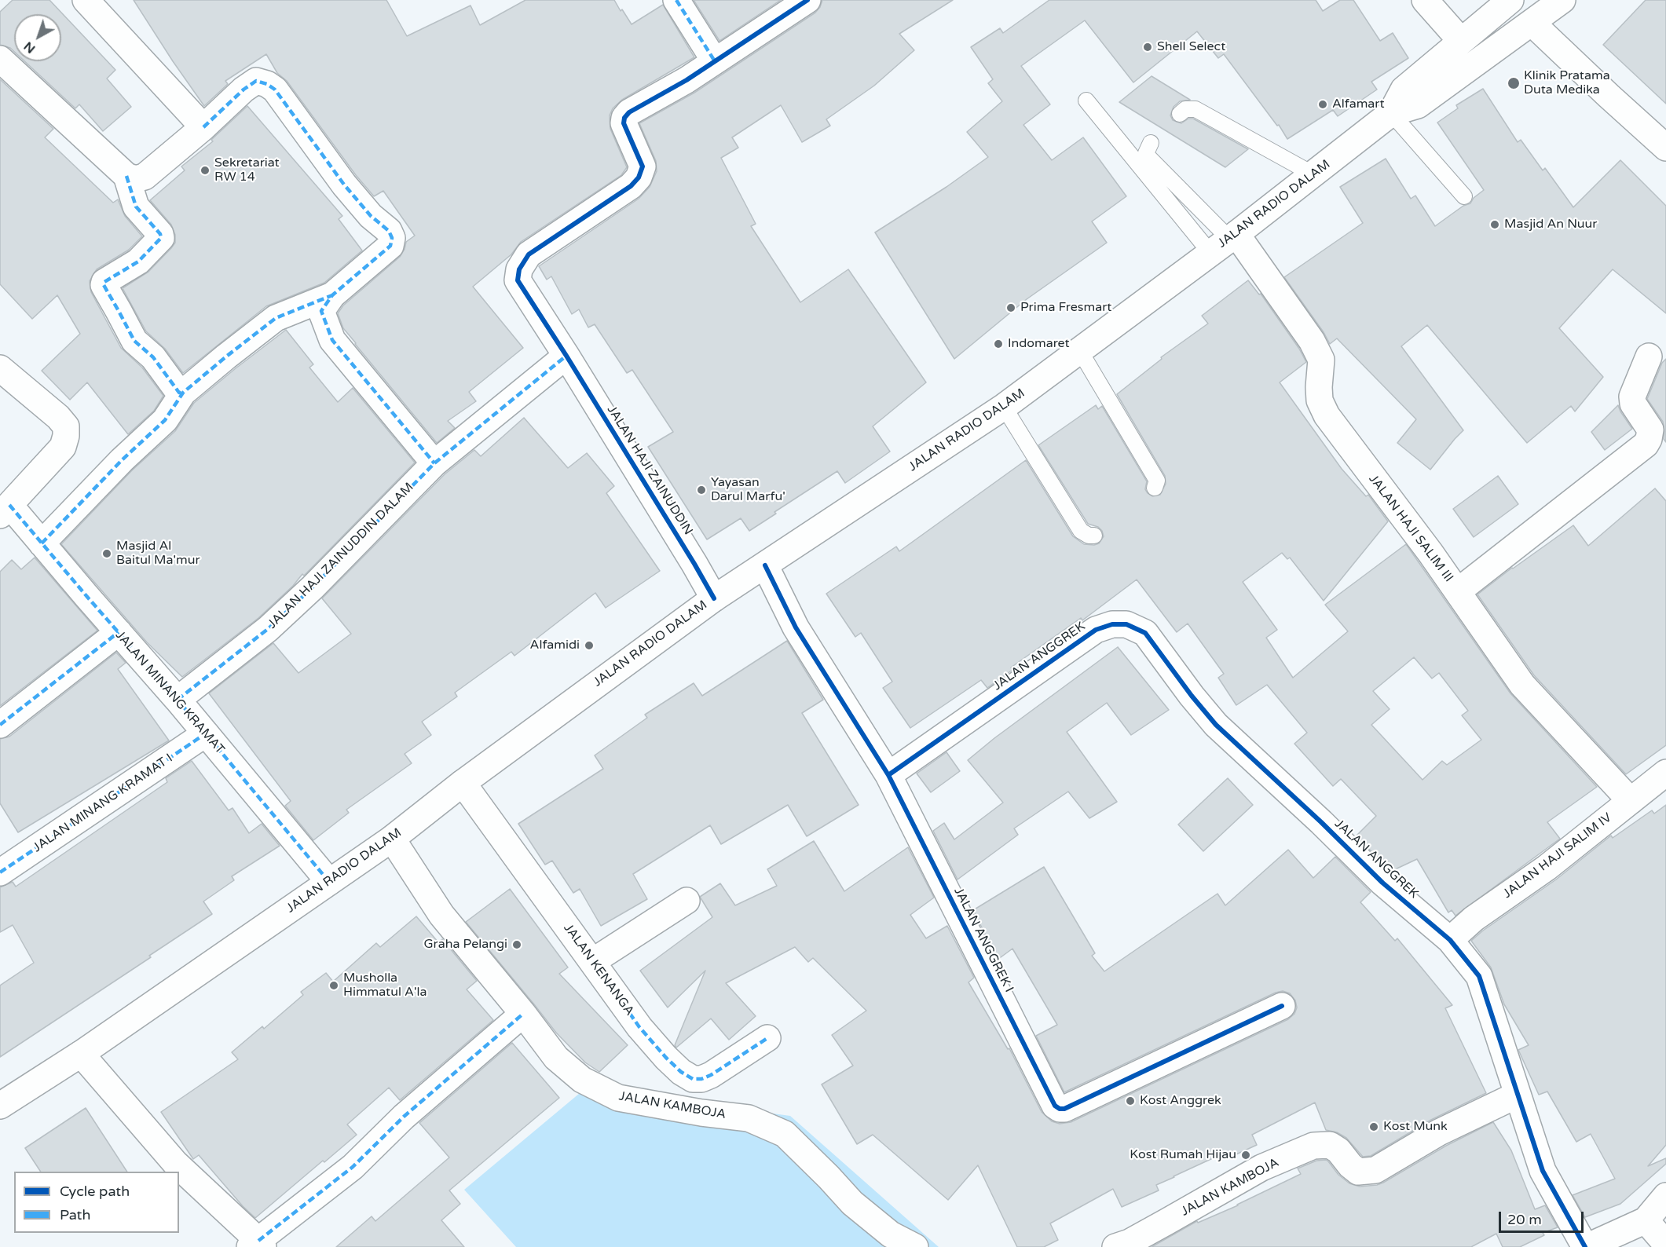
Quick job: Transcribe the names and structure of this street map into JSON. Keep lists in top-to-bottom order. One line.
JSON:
{"streets":{"street":["JALAN RADIO DALAM","JALAN HAJI ZAINUDDIN","JALAN HAJI SALIM III","JALAN HAJI ZAINUDDIN DALAM","JALAN ANGGREK","JALAN MINANG KRAMAT","JALAN MINANG KRAMAT I","JALAN HAJI SALIM IV","JALAN ANGGREK I","JALAN KENANGA","JALAN KAMBOJA"]},"crossings":[["JALAN RADIO DALAM","JALAN HAJI ZAINUDDIN"],["JALAN RADIO DALAM","JALAN HAJI SALIM III"],["JALAN RADIO DALAM","JALAN MINANG KRAMAT"],["JALAN RADIO DALAM","JALAN KENANGA"],["JALAN RADIO DALAM","JALAN KAMBOJA"],["JALAN HAJI SALIM III","JALAN HAJI SALIM IV"],["JALAN HAJI ZAINUDDIN DALAM","JALAN MINANG KRAMAT"],["JALAN ANGGREK","JALAN HAJI SALIM IV"],["JALAN ANGGREK","JALAN ANGGREK I"],["JALAN ANGGREK","JALAN KAMBOJA"],["JALAN MINANG KRAMAT","JALAN MINANG KRAMAT I"]],"places":["Shell Select","Klinik Pratama Duta Medika","Alfamart","Sekretariat RW 14","Masjid An Nuur","Prima Fresmart","Indomaret","Yayasan Darul Marfu'","Masjid Al Baitul Ma'mur","Alfamidi","Graha Pelangi","Musholla Himmatul A'la","Kost Anggrek","Kost Munk","Kost Rumah Hijau"],"legend":["Cycle path","Path"],"scale_bar":"20 m","north":"bottom left"}
